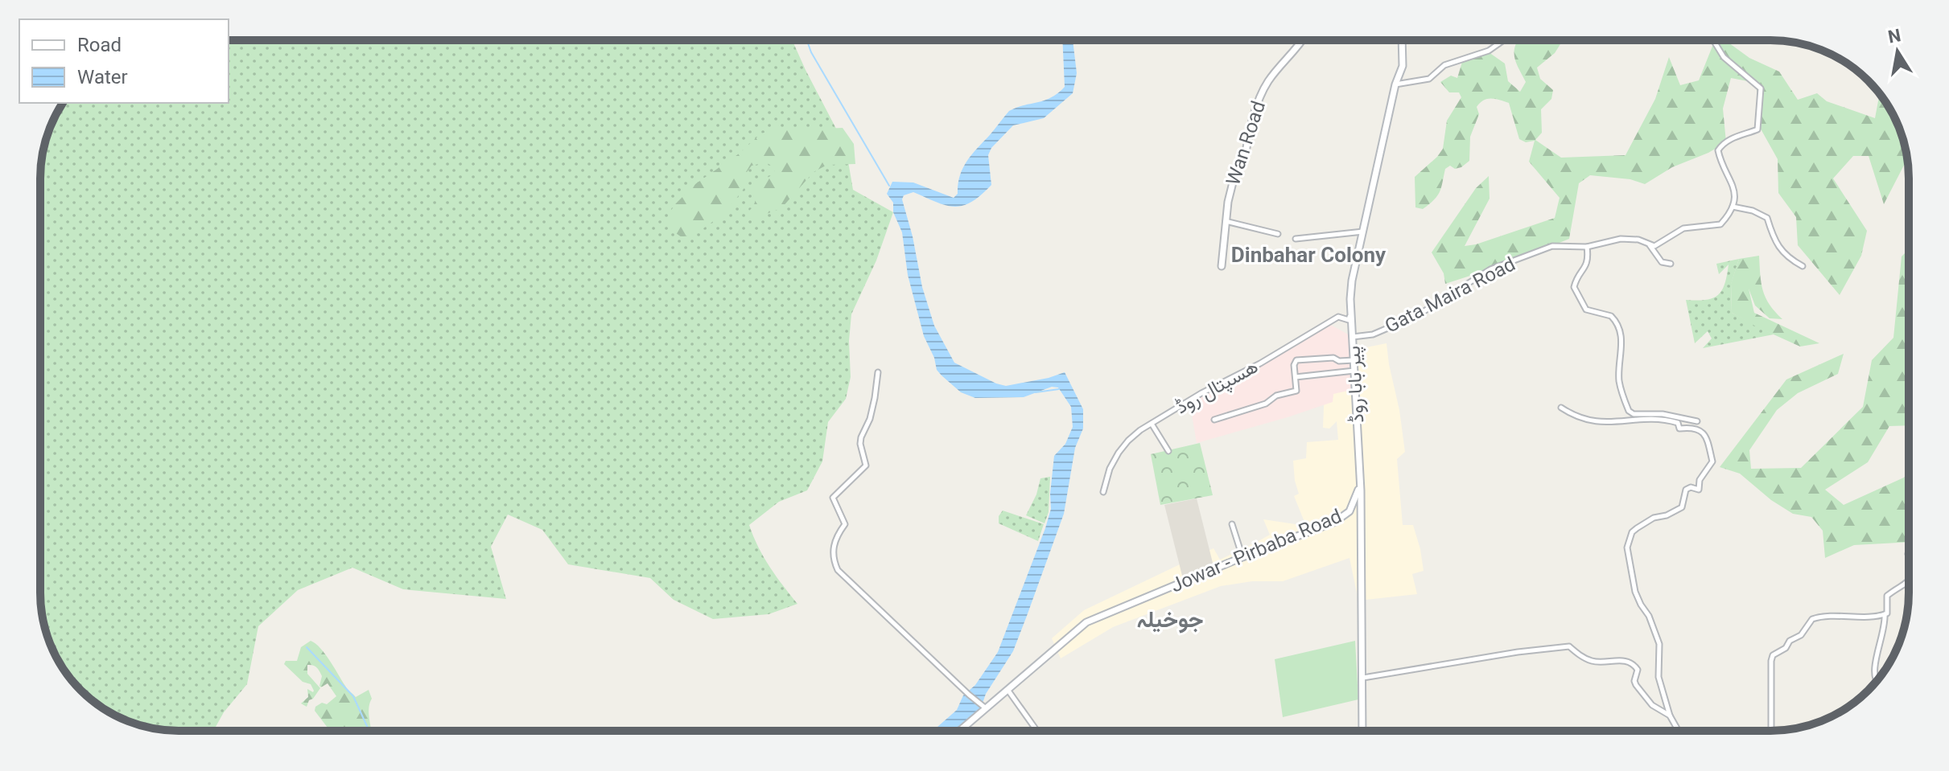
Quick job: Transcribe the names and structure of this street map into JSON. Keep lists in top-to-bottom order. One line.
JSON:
{"streets":{"main road":["Wan Road","پیر بابا روڈ","Jowar - Pirbaba Road"],"street":["Gata Maira Road","ھسپتال روڈ"]},"crossings":[["Gata Maira Road","پیر بابا روڈ"],["پیر بابا روڈ","ھسپتال روڈ"],["پیر بابا روڈ","Jowar - Pirbaba Road"]],"districts":["Dinbahar Colony","جوخیلہ"],"legend":["Road","Water"],"north":"top"}
